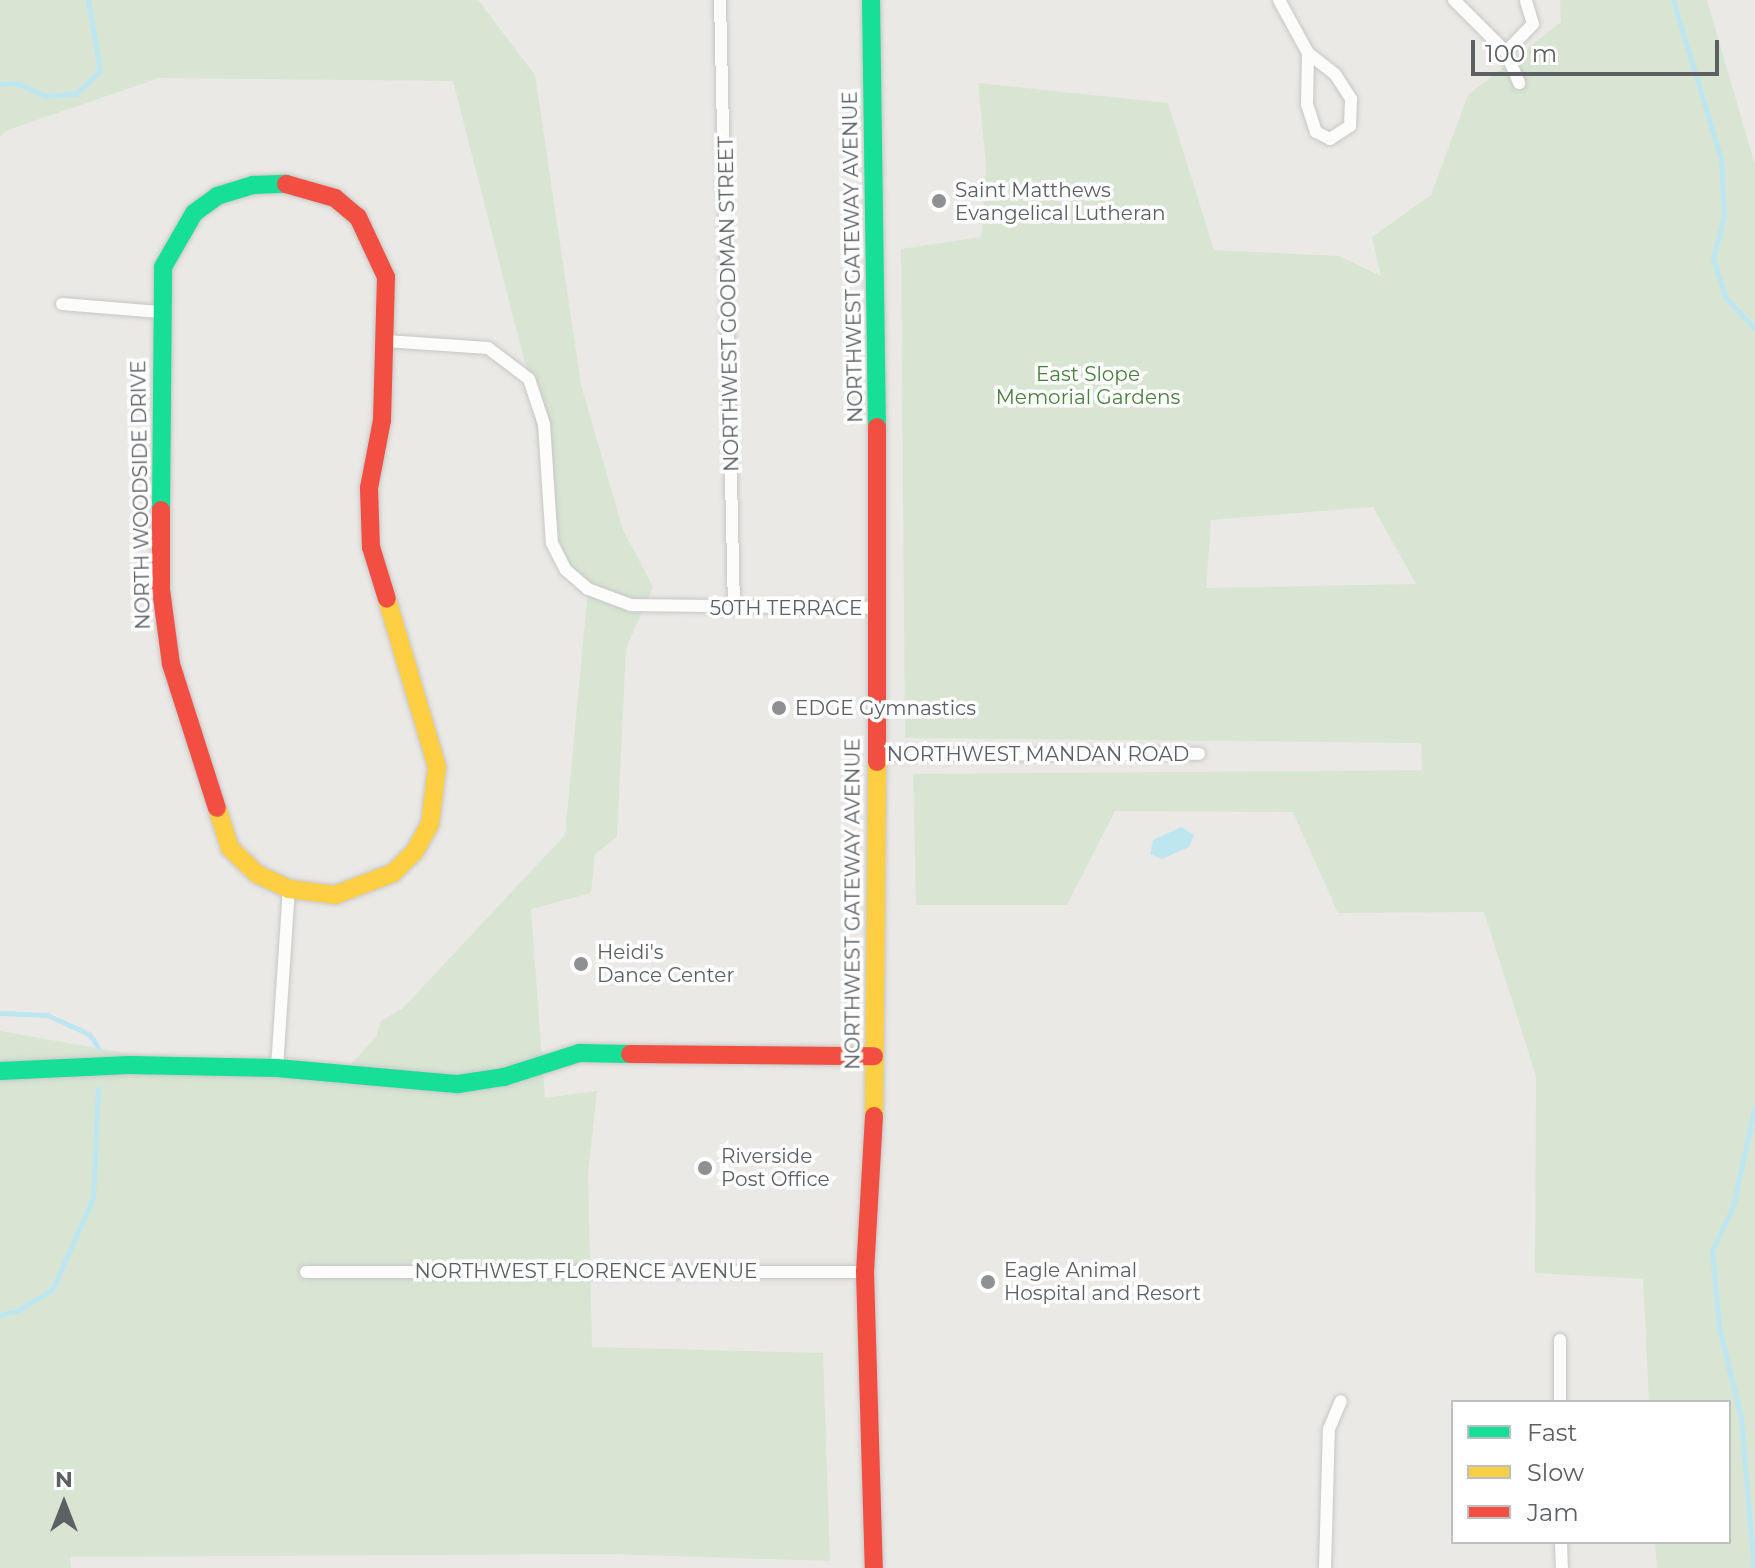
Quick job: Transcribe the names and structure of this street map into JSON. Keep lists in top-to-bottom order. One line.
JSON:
{"streets":{"street":["NORTHWEST GATEWAY AVENUE","NORTHWEST GOODMAN STREET","NORTH WOODSIDE DRIVE","50TH TERRACE","NORTHWEST MANDAN ROAD","NORTHWEST FLORENCE AVENUE"]},"crossings":[["NORTHWEST GATEWAY AVENUE","50TH TERRACE"],["NORTHWEST GATEWAY AVENUE","NORTHWEST MANDAN ROAD"],["NORTHWEST GATEWAY AVENUE","NORTHWEST FLORENCE AVENUE"],["NORTHWEST GOODMAN STREET","50TH TERRACE"],["NORTH WOODSIDE DRIVE","50TH TERRACE"]],"parks":["East Slope Memorial Gardens"],"places":["Saint Matthews Evangelical Lutheran","EDGE Gymnastics","Heidi's Dance Center","Riverside Post Office","Eagle Animal Hospital and Resort"],"legend":["Fast","Slow","Jam"],"scale_bar":"100 m","north":"top"}
